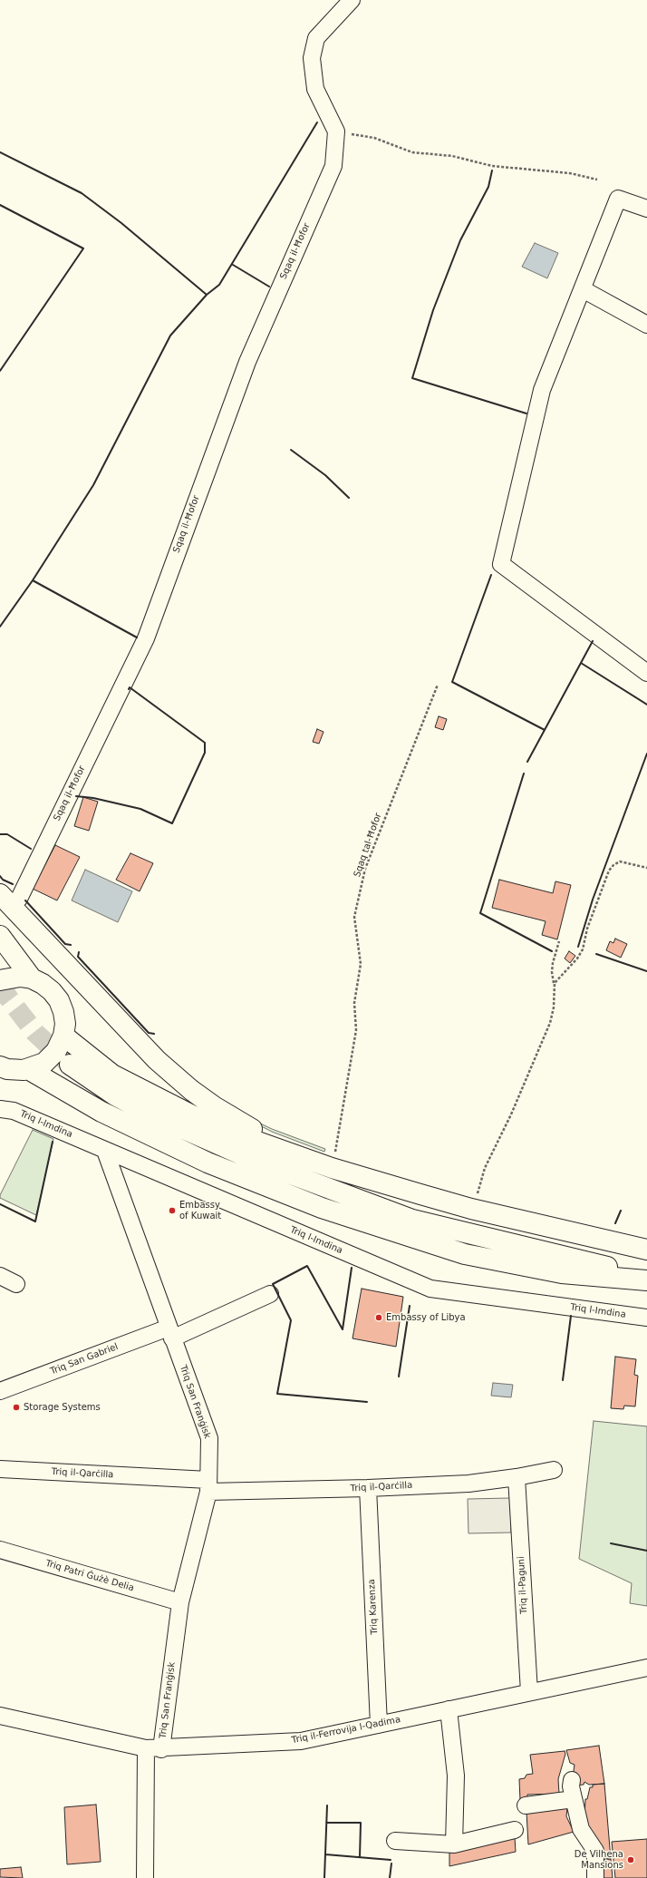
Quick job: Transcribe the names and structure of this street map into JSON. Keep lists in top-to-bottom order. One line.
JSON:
{"streets":{"street":["Sqaq il-Ħofor","Triq l-Imdina","Triq San Gabriel","Triq San Franġisk","Triq il-Qarċilla","Triq Patri Ġużè Delia","Triq il-Paguni","Triq Karenza","Triq il-Ferrovija l-Qadima"],"path":["Sqaq tal-Ħofor"]},"crossings":[["Triq l-Imdina","Triq San Franġisk"],["Triq San Gabriel","Triq San Franġisk"],["Triq San Franġisk","Triq il-Qarċilla"],["Triq San Franġisk","Triq Patri Ġużè Delia"],["Triq San Franġisk","Triq il-Ferrovija l-Qadima"],["Triq il-Qarċilla","Triq il-Paguni"],["Triq il-Qarċilla","Triq Karenza"],["Triq il-Paguni","Triq il-Ferrovija l-Qadima"],["Triq Karenza","Triq il-Ferrovija l-Qadima"]],"places":["Embassy of Kuwait","Embassy of Libya","Storage Systems","De Vilhena Mansions"]}
